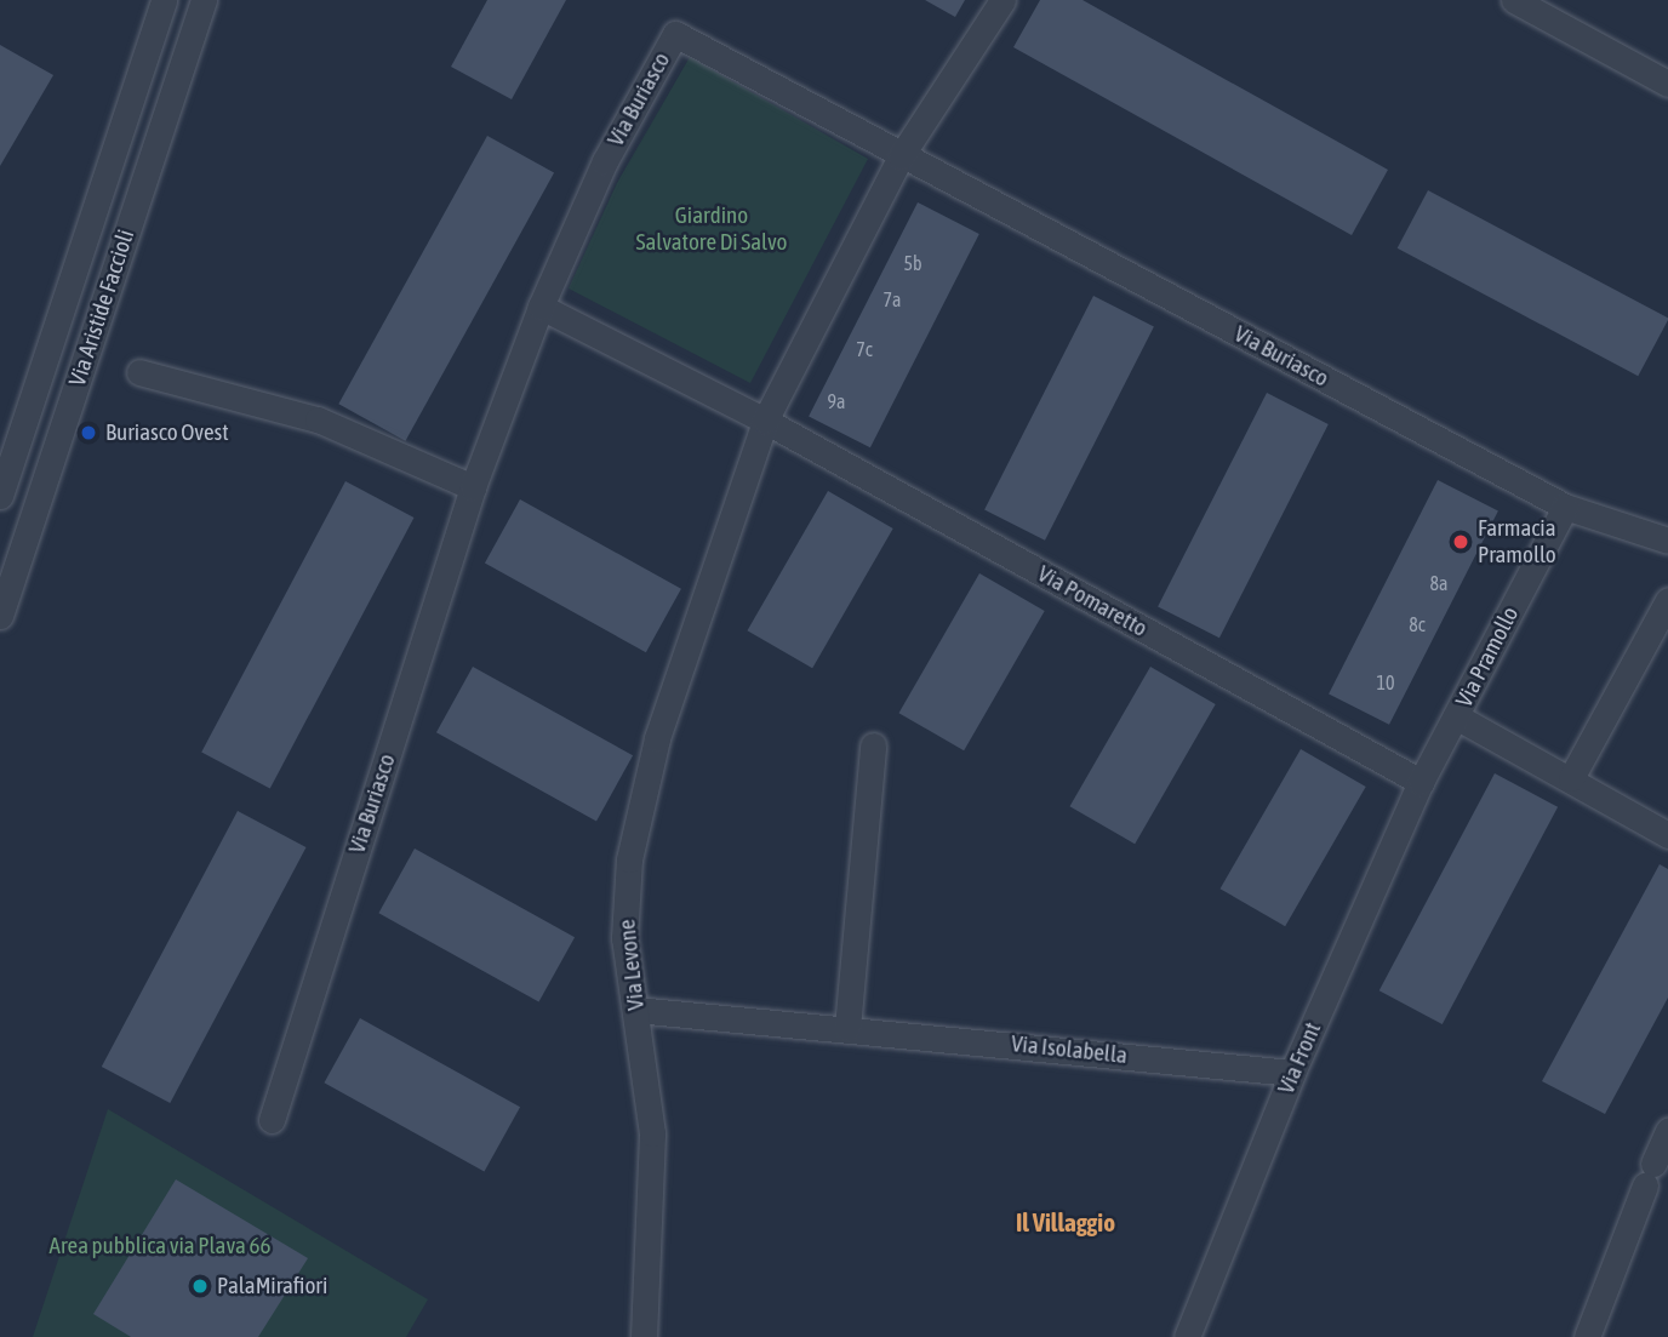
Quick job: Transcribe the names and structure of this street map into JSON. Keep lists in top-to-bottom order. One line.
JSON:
{"streets":{"street":["Via Buriasco","Via Aristide Faccioli","Via Pomaretto","Via Pramollo","Via Levone","Via Isolabella","Via Front"]},"crossings":[["Via Buriasco","Via Pramollo"],["Via Pomaretto","Via Pramollo"],["Via Pomaretto","Via Levone"],["Via Pomaretto","Via Front"],["Via Pramollo","Via Front"],["Via Levone","Via Isolabella"],["Via Isolabella","Via Front"]],"districts":["Il Villaggio"],"parks":["Giardino Salvatore Di Salvo","Area pubblica via Plava 66"],"places":["Buriasco Ovest","Farmacia Pramollo","PalaMirafiori"],"house_numbers":["5b","7a","7c","9a","8a","8c","10"]}
